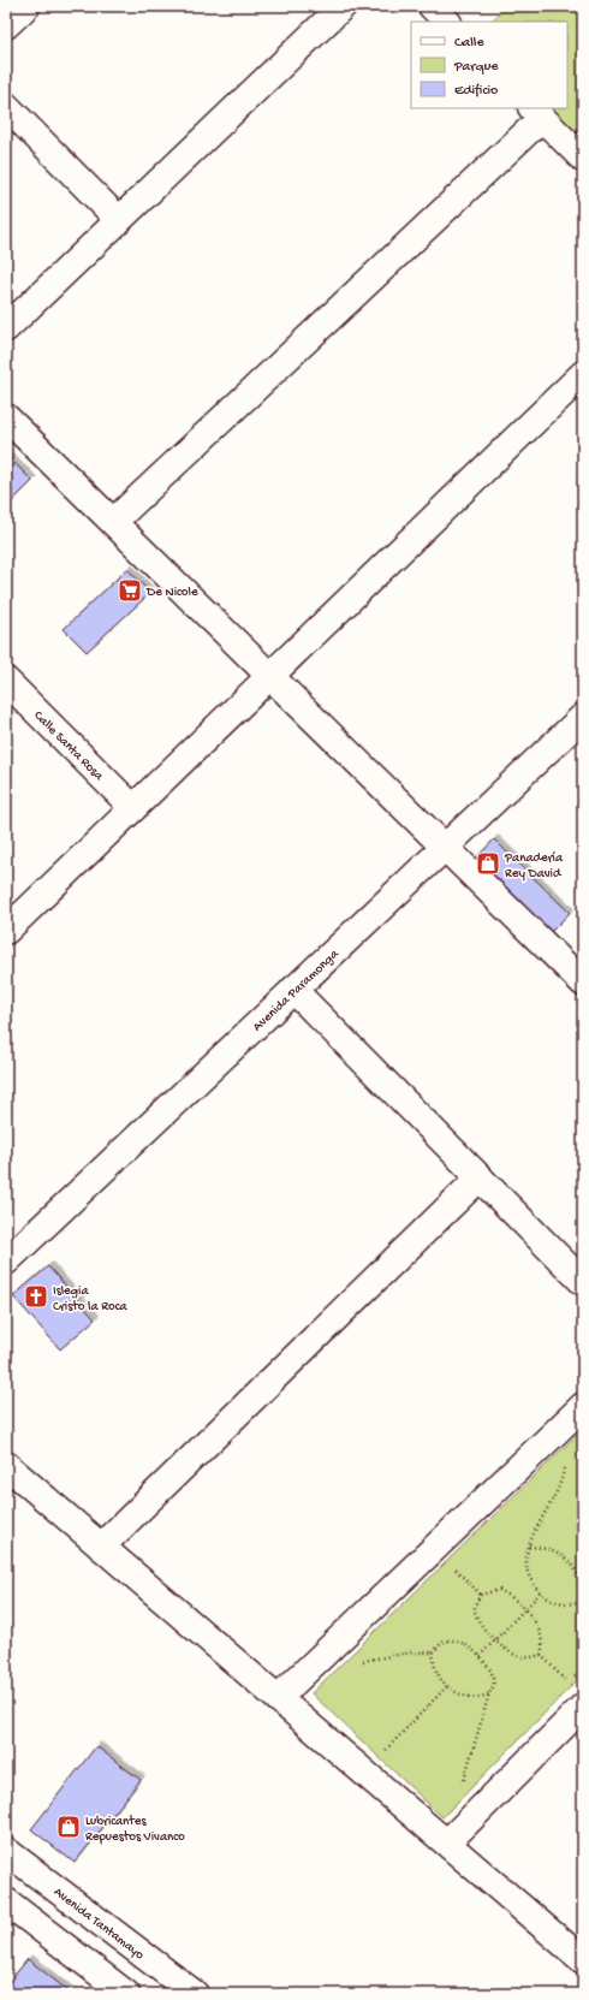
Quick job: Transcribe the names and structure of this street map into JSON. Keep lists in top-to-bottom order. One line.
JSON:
{"streets":{"street":["Calle Santa Rosa","Avenida Paramonga","Avenida Tantamayo"]},"places":{"supermarket":["De Nicole"],"shop":["Panadería Rey David","Lubricantes Repuestos Vivanco"],"church":["Islegia Cristo la Roca"]},"legend":["Calle","Parque","Edificio"]}
